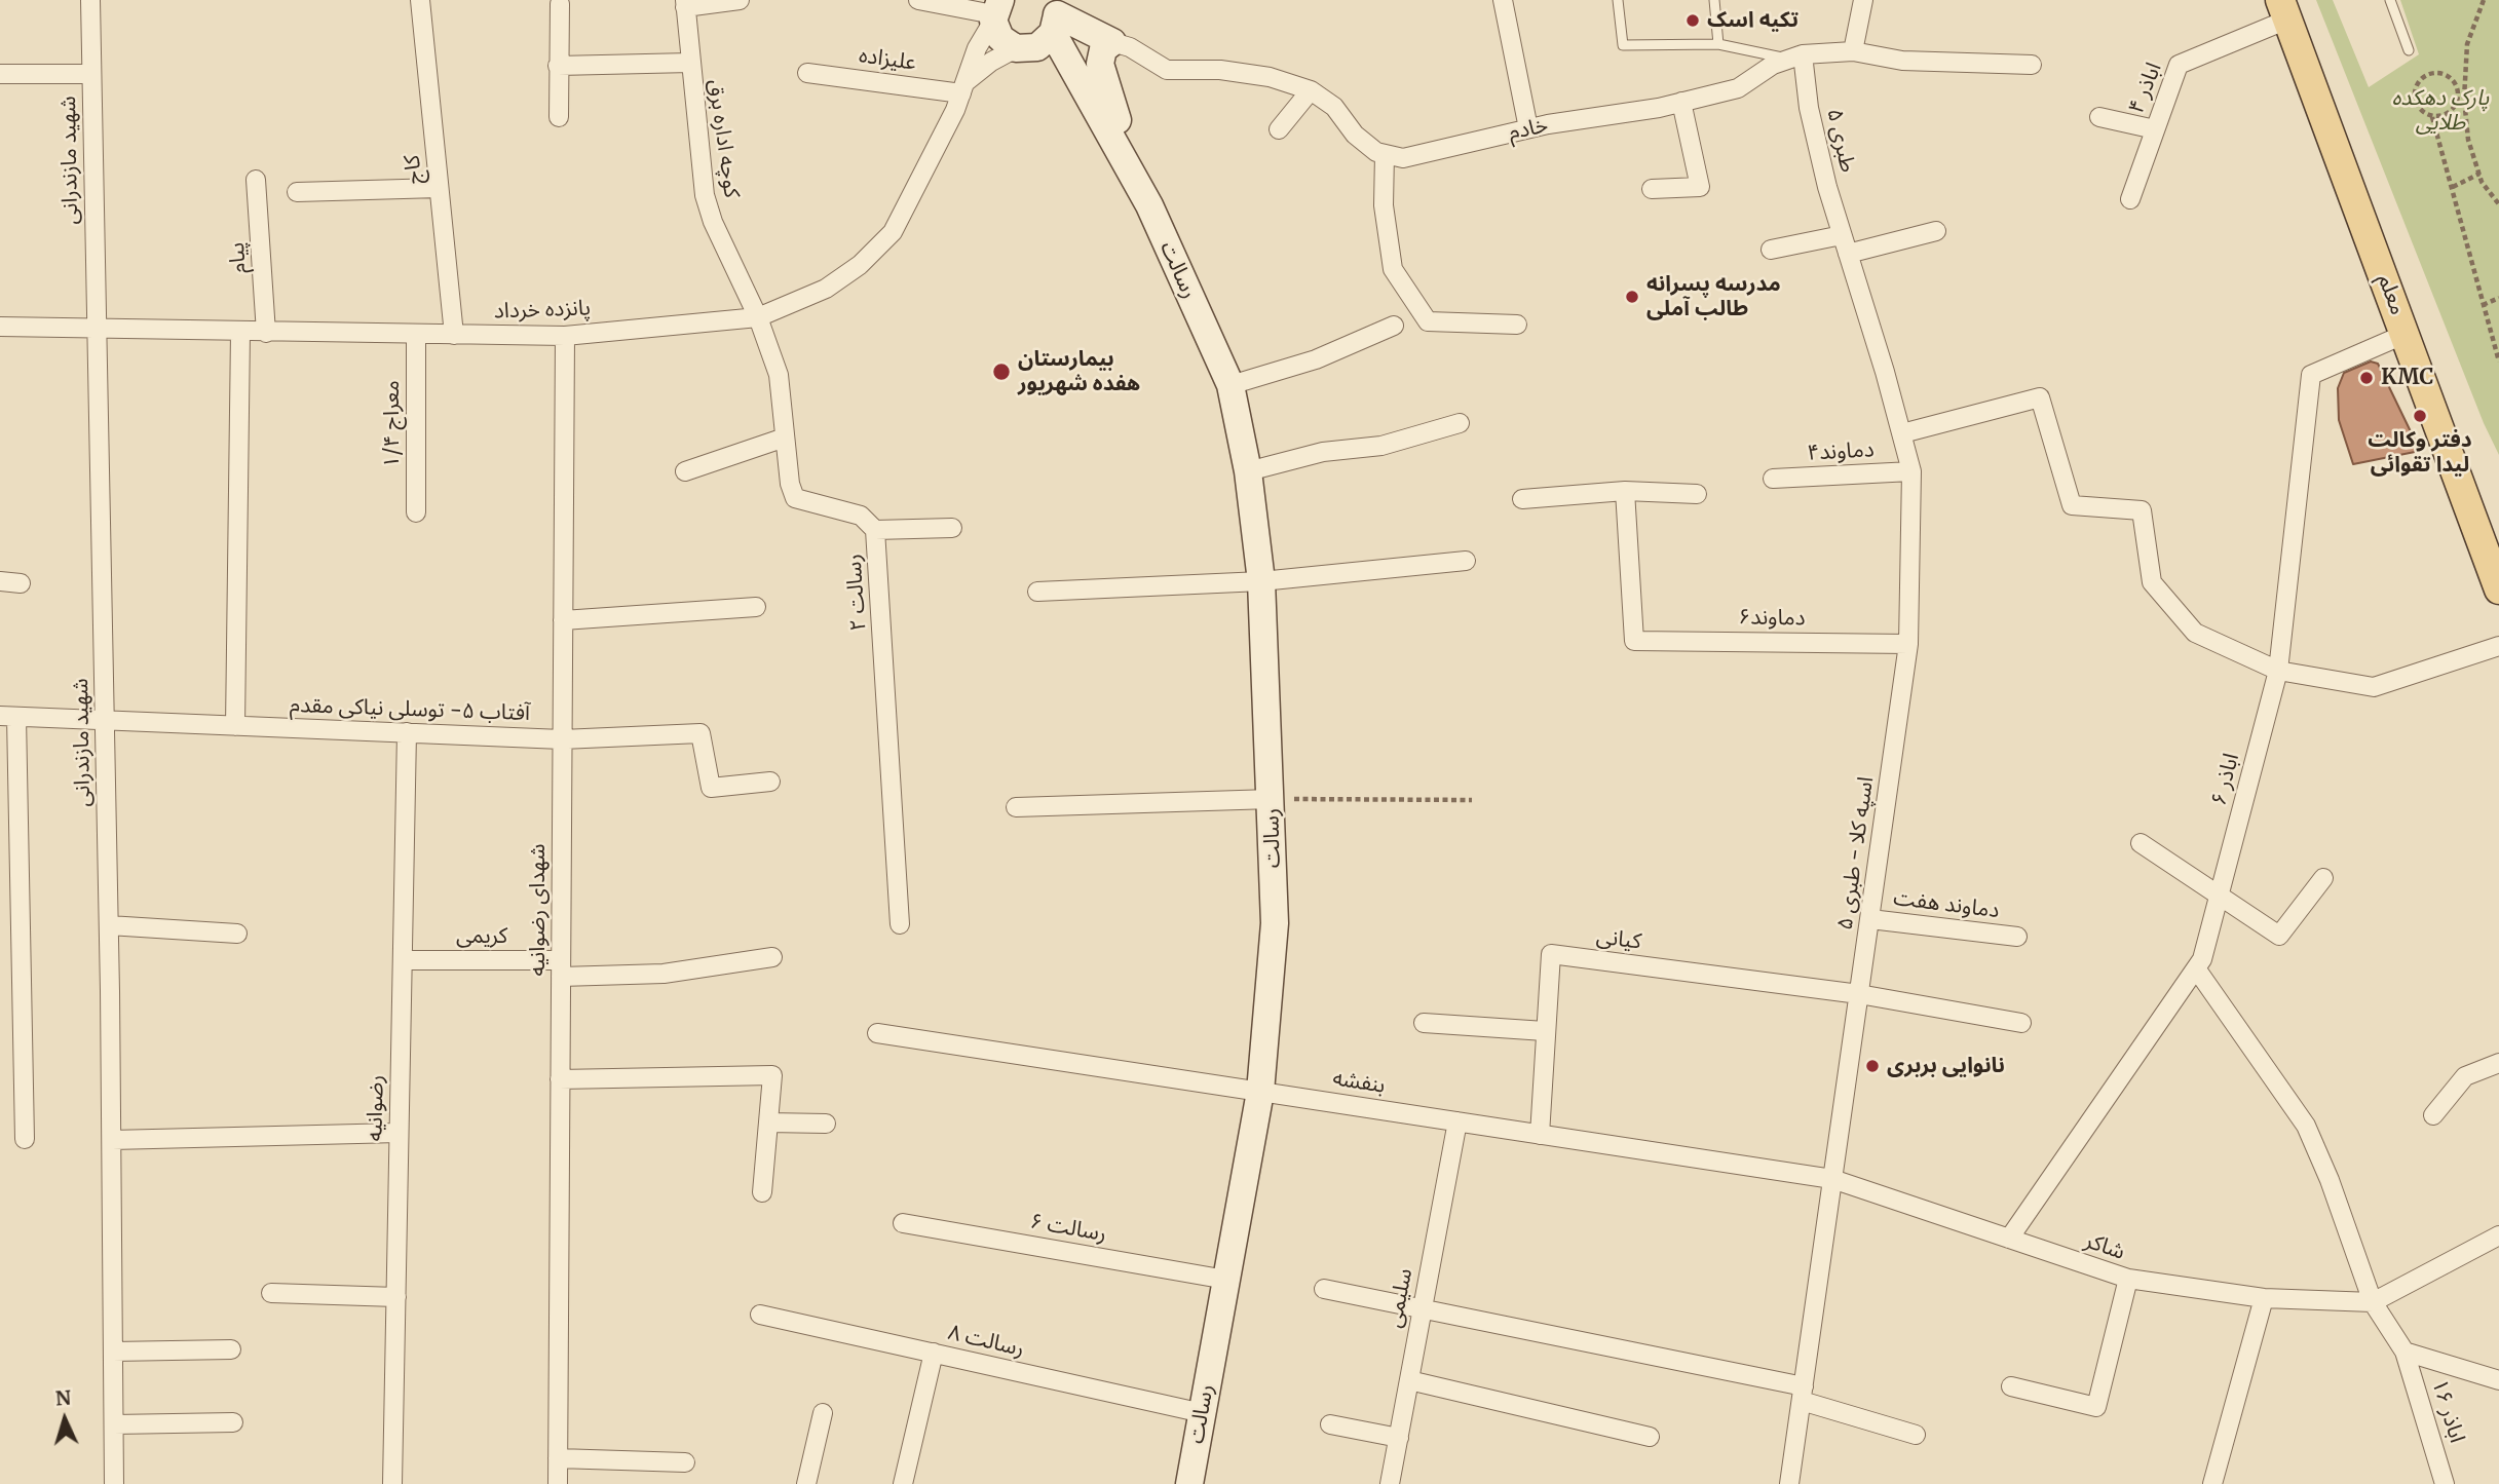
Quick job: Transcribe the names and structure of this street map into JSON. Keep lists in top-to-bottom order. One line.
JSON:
{"streets":{"main road":["رسالت","معلم"],"street":["علیزاده","اباذر ۴","خادم","کوچه اداره برق","طبری ۵","شهید مازندرانی","کاج","پیام","پانزده خرداد","معراج ۱/۴","دماوند۴","رسالت ۲","دماوند۶","آفتاب ۵- توسلی نیاکی مقدم","اباذر ۶","اسپه کلا - طبری ۵","دماوند هفت","شهدای رضوانیه","کریمی","کیانی","بنفشه","رضوانیه","رسالت ۶","شاکر","سلیمی","رسالت ۸","اباذر ۱۶"]},"crossings":[["علیزاده","پانزده خرداد"],["اباذر ۴","معلم"],["خادم","طبری ۵"],["کوچه اداره برق","پانزده خرداد"],["کوچه اداره برق","رسالت ۲"],["طبری ۵","اسپه کلا - طبری ۵"],["شهید مازندرانی","پانزده خرداد"],["شهید مازندرانی","آفتاب ۵- توسلی نیاکی مقدم"],["کاج","پانزده خرداد"],["پیام","پانزده خرداد"],["رسالت","بنفشه"],["رسالت","رسالت ۶"],["رسالت","رسالت ۸"],["معلم","اباذر ۶"],["پانزده خرداد","معراج ۱/۴"],["پانزده خرداد","رسالت ۲"],["پانزده خرداد","شهدای رضوانیه"],["دماوند۴","اسپه کلا - طبری ۵"],["دماوند۶","اسپه کلا - طبری ۵"],["آفتاب ۵- توسلی نیاکی مقدم","شهدای رضوانیه"],["آفتاب ۵- توسلی نیاکی مقدم","رضوانیه"],["اباذر ۶","شاکر"],["اباذر ۶","اباذر ۱۶"],["اسپه کلا - طبری ۵","دماوند هفت"],["اسپه کلا - طبری ۵","کیانی"],["اسپه کلا - طبری ۵","بنفشه"],["اسپه کلا - طبری ۵","شاکر"],["شهدای رضوانیه","کریمی"],["کریمی","رضوانیه"],["کیانی","بنفشه"],["بنفشه","شاکر"],["بنفشه","سلیمی"],["شاکر","اباذر ۱۶"]],"parks":["پارک دهکده طلایی"],"places":["تکیه اسک","مدرسه پسرانه طالب آملی","بیمارستان هفده شهریور","KMC","دفتر وکالت لیدا تقوائی","نانوایی بربری"],"north":"top"}
